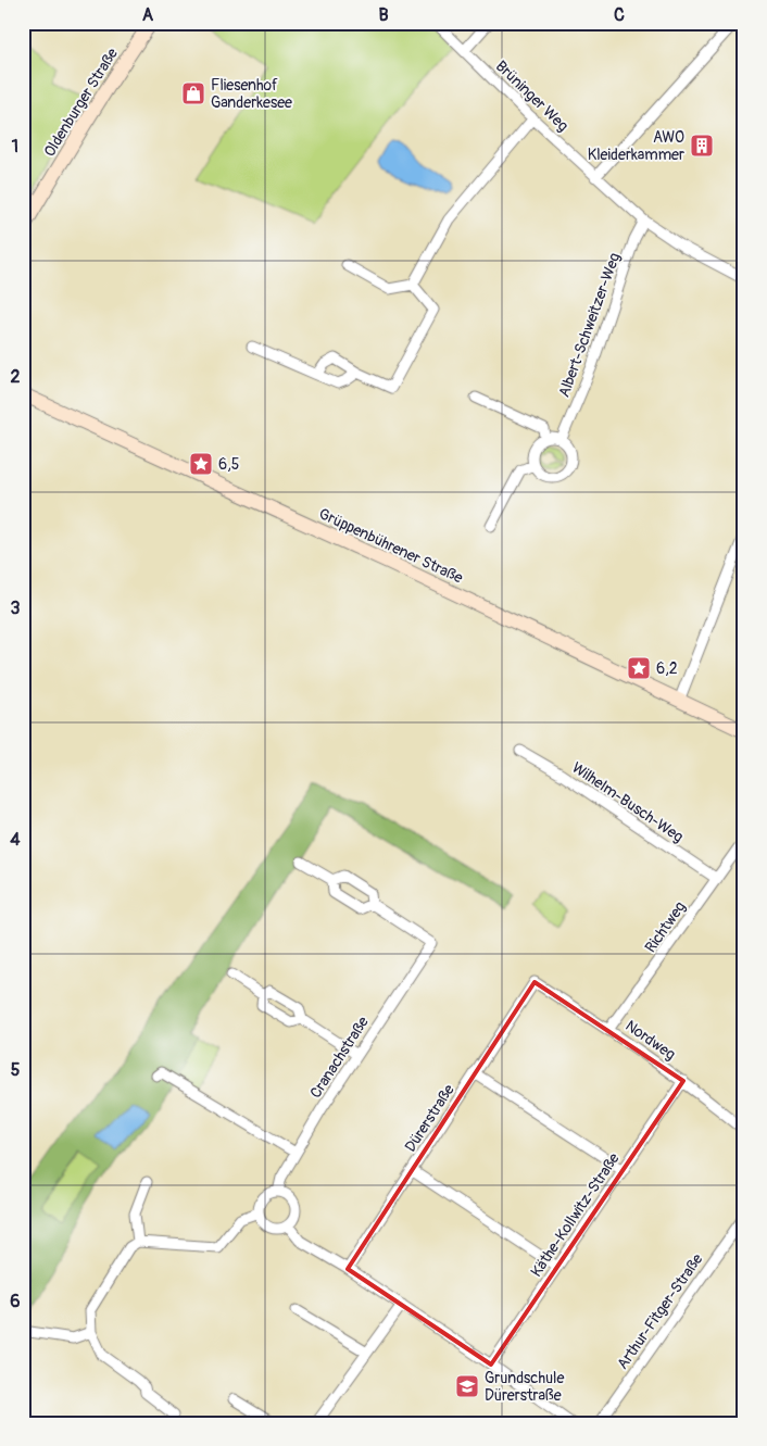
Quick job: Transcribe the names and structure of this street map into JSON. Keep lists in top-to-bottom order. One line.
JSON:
{"streets":{"street":["Brüninger Weg","Oldenburger Straße","Albert-Schweitzer-Weg","Grüppenbührener Straße","Wilhelm-Busch-Weg","Richtweg","Nordweg","Cranachstraße","Dürerstraße","Käthe-Kollwitz-Straße","Arthur-Fitger-Straße"]},"crossings":[["Brüninger Weg","Albert-Schweitzer-Weg"],["Wilhelm-Busch-Weg","Richtweg"],["Richtweg","Nordweg"],["Nordweg","Dürerstraße"],["Nordweg","Käthe-Kollwitz-Straße"]],"places":{"shop":["Fliesenhof Ganderkesee"],"building":["AWO Kleiderkammer"],"place":["6,5","6,2"],"school or university":["Grundschule Dürerstraße"]},"grid":{"columns":["A","B","C"],"rows":["1","2","3","4","5","6"]}}
